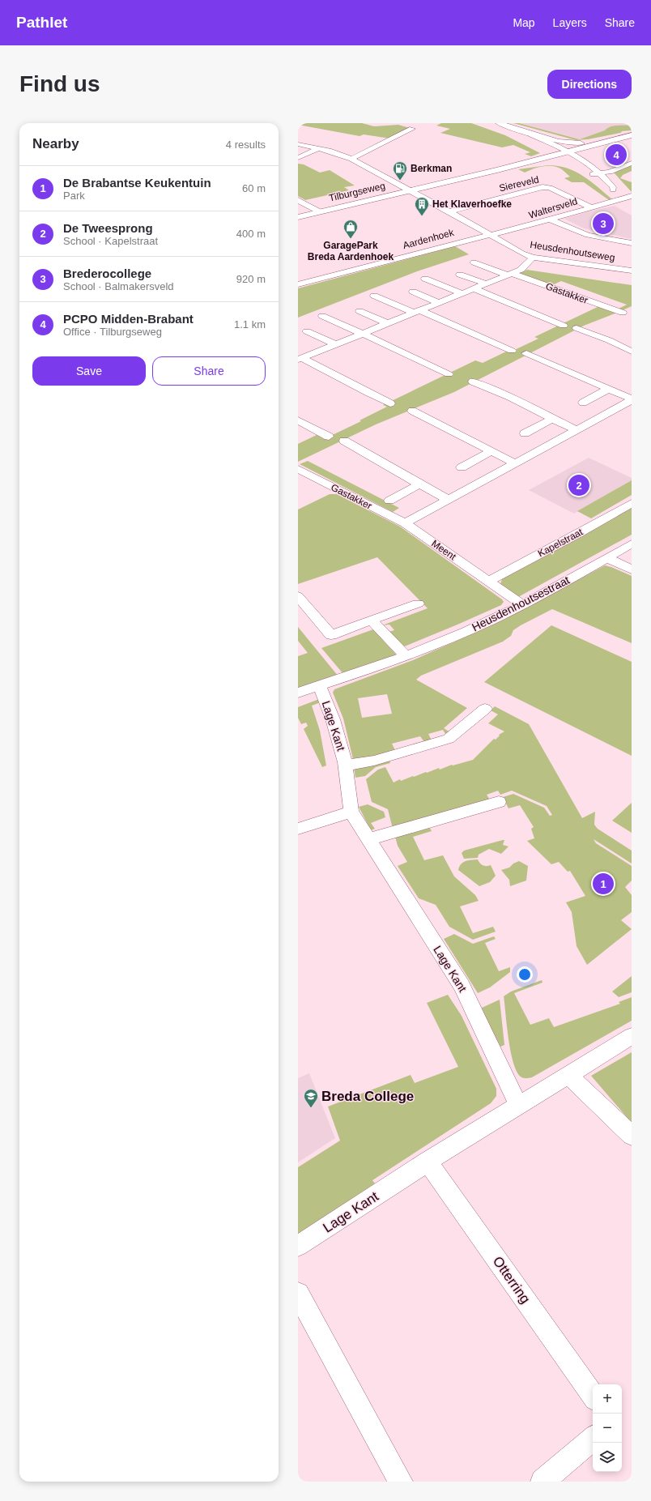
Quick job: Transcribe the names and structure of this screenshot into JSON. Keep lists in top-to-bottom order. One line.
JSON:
{"streets":{"main road":["Tilburgseweg"],"street":["Siereveld","Waltersveld","Aardenhoek","Heusdenhoutseweg","Gastakker","Kapelstraat","Meent","Heusdenhoutsestraat","Lage Kant","Otterring"]},"crossings":[["Siereveld","Waltersveld"],["Siereveld","Heusdenhoutseweg"],["Tilburgseweg","Heusdenhoutseweg"],["Waltersveld","Aardenhoek"],["Waltersveld","Heusdenhoutseweg"],["Aardenhoek","Heusdenhoutseweg"],["Gastakker","Meent"],["Kapelstraat","Meent"],["Meent","Heusdenhoutsestraat"],["Heusdenhoutsestraat","Lage Kant"],["Lage Kant","Otterring"]],"places":{"fuel station":["Berkman"],"building":["Het Klaverhoefke"],"shop":["GaragePark Breda Aardenhoek"],"school or university":["Breda College"]},"page":{"header":"Pathlet","nav":["Map","Layers","Share"],"buttons":["Directions",["Save","Share"]],"title":"Find us","heading":["Nearby","4 results"],"pins":["4","3","2","1"],"list":[{"mark":"1","name":"De Brabantse Keukentuin","note":"Park","value":"60 m"},{"mark":"2","name":"De Tweesprong","note":"School · Kapelstraat","value":"400 m"},{"mark":"3","name":"Brederocollege","note":"School · Balmakersveld","value":"920 m"},{"mark":"4","name":"PCPO Midden-Brabant","note":"Office · Tilburgseweg","value":"1.1 km"}],"map_buttons":["+","−"]}}
